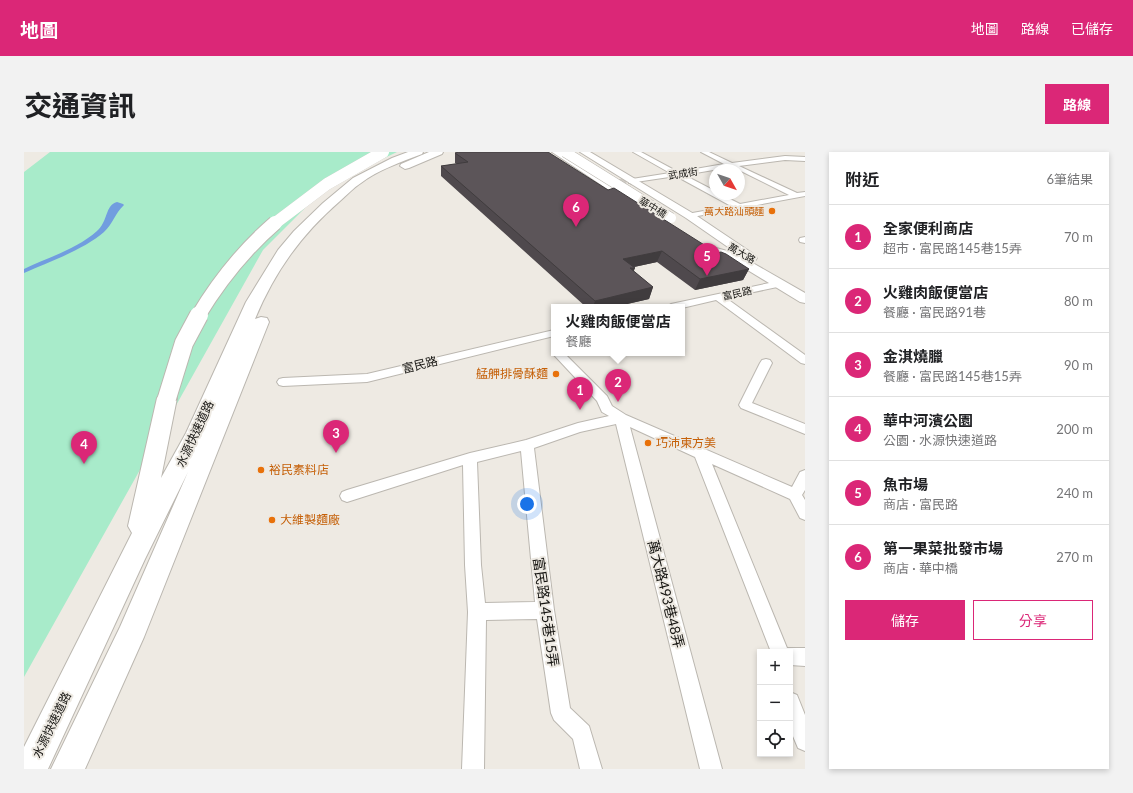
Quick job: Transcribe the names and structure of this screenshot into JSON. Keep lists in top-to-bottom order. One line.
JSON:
{"streets":{"highway":["水源快速道路"],"main road":["華中橋","萬大路"],"street":["武成街","富民路","萬大路493巷48弄","富民路145巷15弄"]},"crossings":[["華中橋","萬大路"],["萬大路","富民路"]],"places":["萬大路汕頭麵","艋舺排骨酥麵","巧沛東方美","裕民素料店","大維製麵廠"],"north":"bottom right","page":{"header":"地圖","nav":["地圖","路線","已儲存"],"title":"交通資訊","buttons":["路線",["儲存","分享"]],"heading":["附近","6筆結果"],"pins":["6","5","2","1","3","4"],"list":[{"mark":"1","name":"全家便利商店","note":"超市 · 富民路145巷15弄","value":"70 m"},{"mark":"2","name":"火雞肉飯便當店","note":"餐廳 · 富民路91巷","value":"80 m"},{"mark":"3","name":"金淇燒臘","note":"餐廳 · 富民路145巷15弄","value":"90 m"},{"mark":"4","name":"華中河濱公園","note":"公園 · 水源快速道路","value":"200 m"},{"mark":"5","name":"魚市場","note":"商店 · 富民路","value":"240 m"},{"mark":"6","name":"第一果菜批發市場","note":"商店 · 華中橋","value":"270 m"}],"popup":["火雞肉飯便當店","餐廳"],"map_buttons":["+","−"]}}
